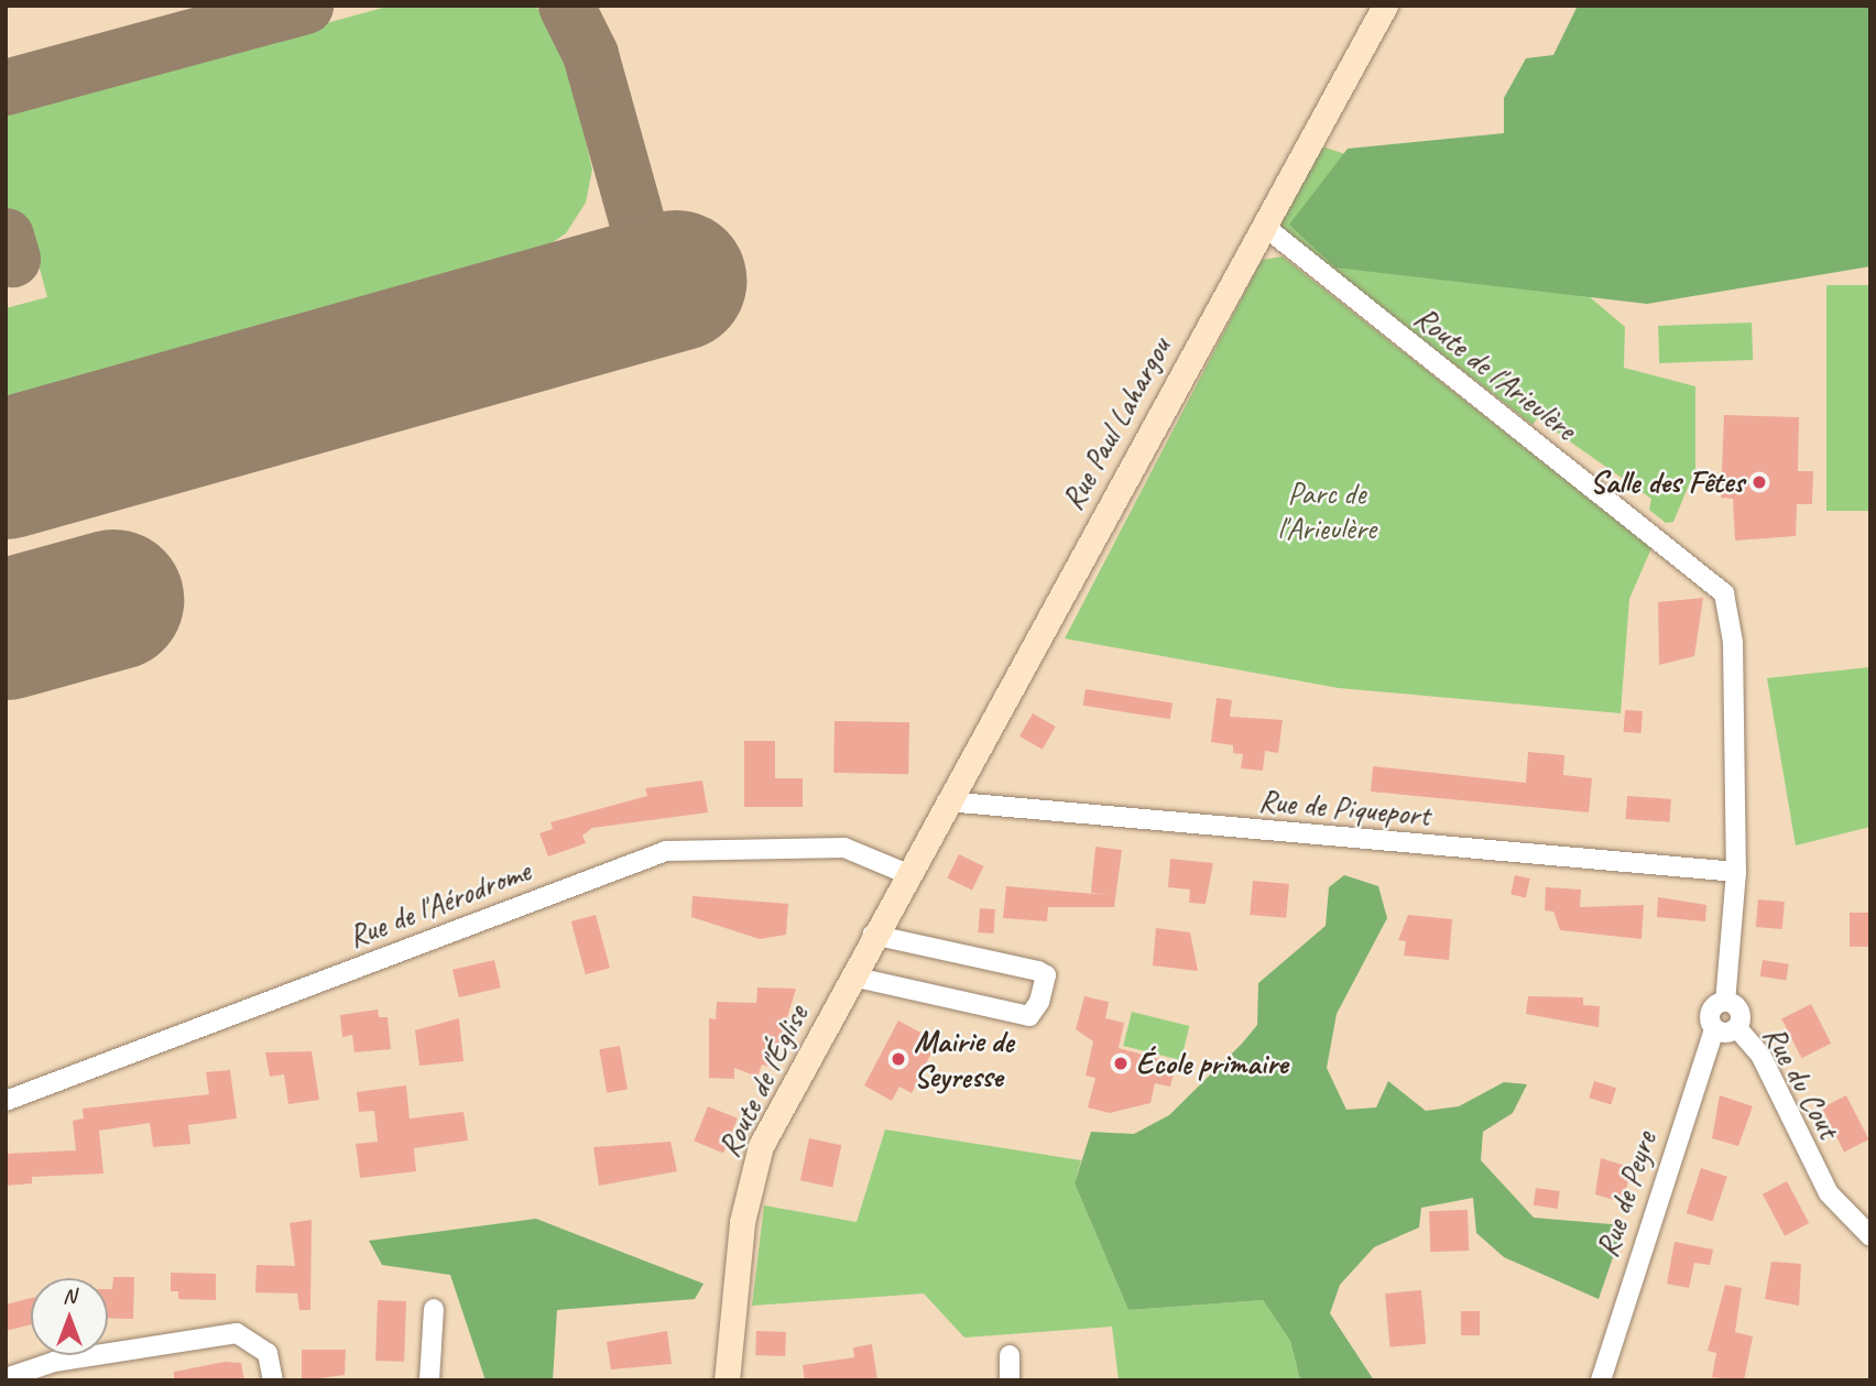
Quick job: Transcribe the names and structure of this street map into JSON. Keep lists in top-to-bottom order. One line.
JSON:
{"streets":{"street":["Route de l'Arieulère","Rue Paul Lahargou","Rue de Piqueport","Rue de l'Aérodrome","Route de l'Église","Rue du Cout","Rue de Peyre"]},"crossings":[["Route de l'Arieulère","Rue Paul Lahargou"],["Route de l'Arieulère","Rue de Piqueport"],["Route de l'Arieulère","Rue de Peyre"],["Rue Paul Lahargou","Rue de Piqueport"],["Rue Paul Lahargou","Rue de l'Aérodrome"],["Rue Paul Lahargou","Route de l'Église"],["Rue de Piqueport","Rue de Peyre"],["Rue de l'Aérodrome","Route de l'Église"],["Rue du Cout","Rue de Peyre"]],"parks":["Parc de l'Arieulère"],"places":["Salle des Fêtes","Mairie de Seyresse","École primaire"],"north":"top"}
